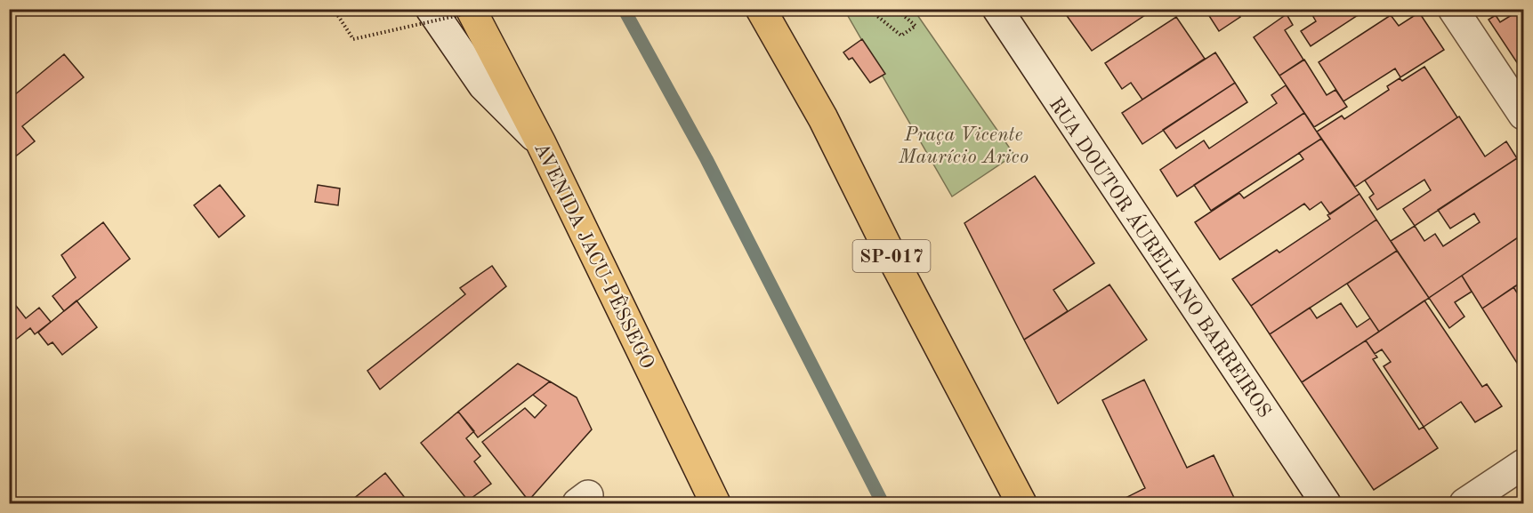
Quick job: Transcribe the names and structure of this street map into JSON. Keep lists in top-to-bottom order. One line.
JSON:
{"streets":{"highway":["AVENIDA JACU-PÊSSEGO","SP-017"],"street":["RUA DOUTOR ÁURELIANO BARREIROS"]},"parks":["Praça Vicente Maurício Arico"]}
